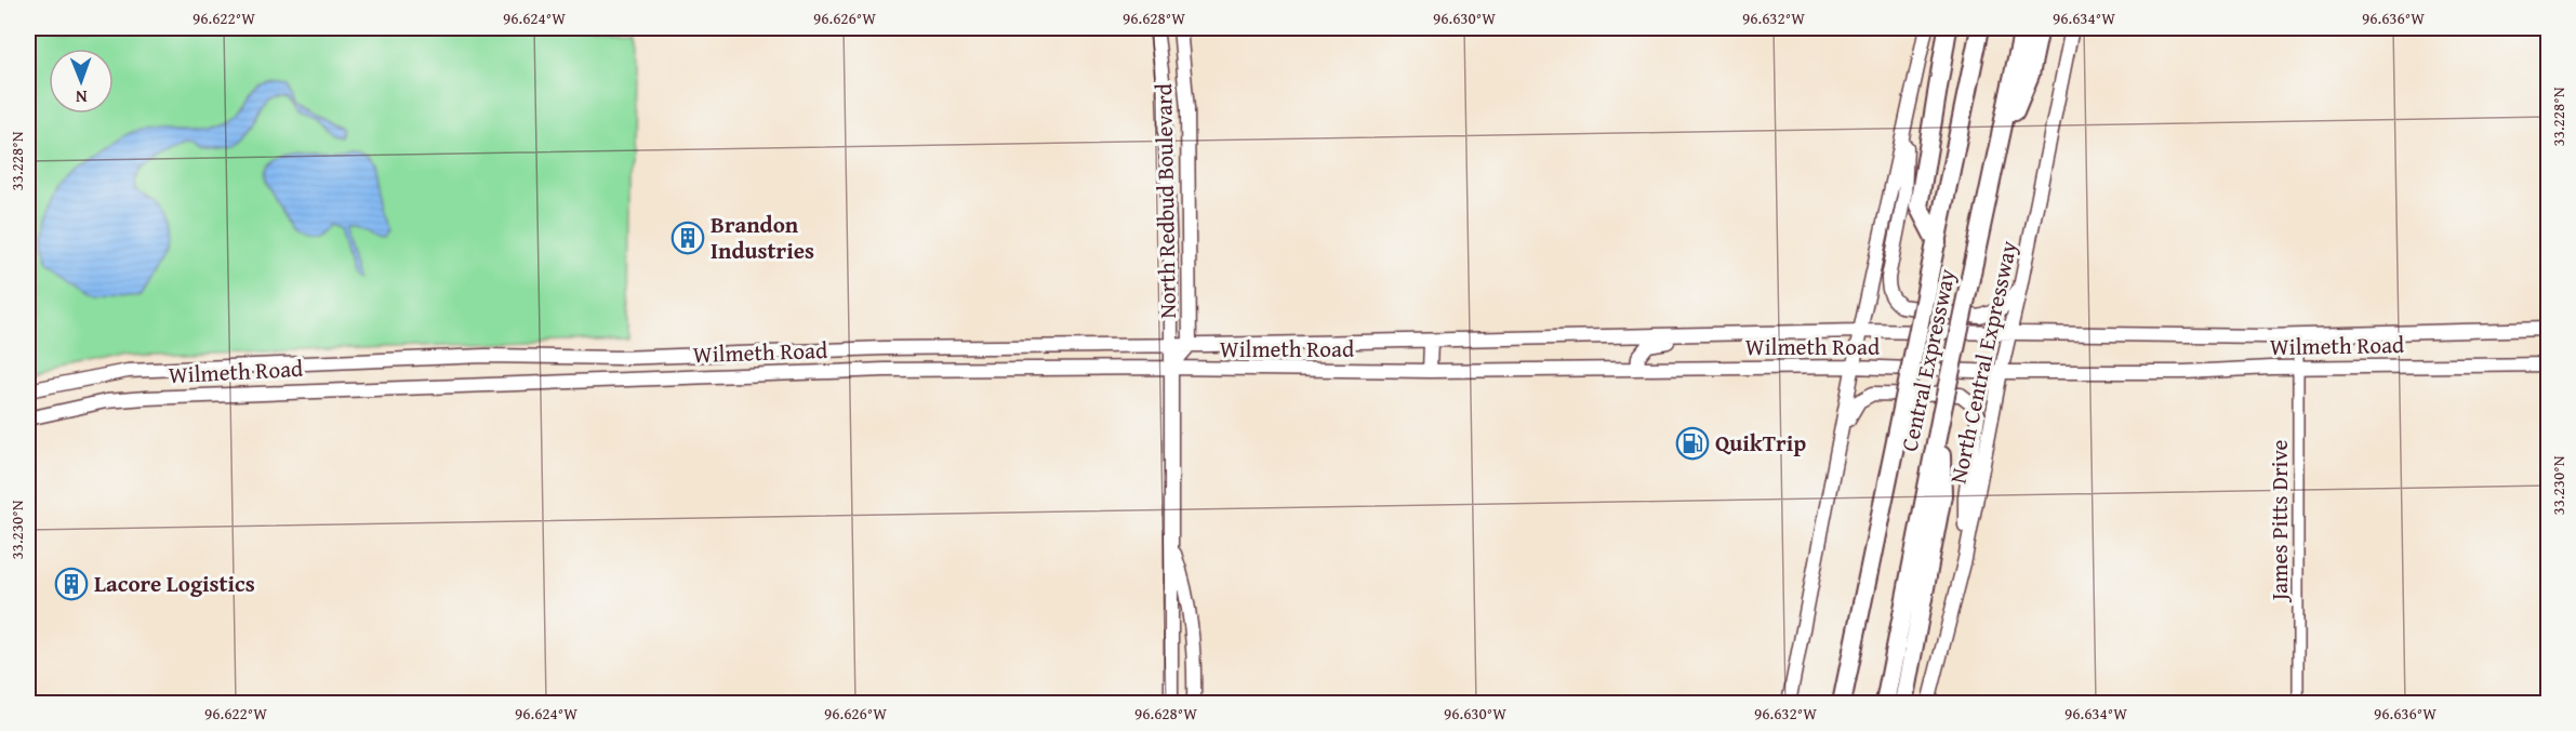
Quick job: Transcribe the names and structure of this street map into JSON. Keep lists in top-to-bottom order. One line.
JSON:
{"streets":{"highway":["Central Expressway"],"main road":["North Redbud Boulevard","Wilmeth Road","North Central Expressway"],"street":["James Pitts Drive"]},"crossings":[["North Redbud Boulevard","Wilmeth Road"],["Wilmeth Road","North Central Expressway"],["Wilmeth Road","James Pitts Drive"]],"places":{"building":["Brandon Industries","Lacore Logistics"],"fuel station":["QuikTrip"]},"north":"bottom","coordinates":["96.622°W","96.624°W","96.626°W","96.628°W","96.630°W","96.632°W","96.634°W","96.636°W","33.228°N","33.230°N"]}
